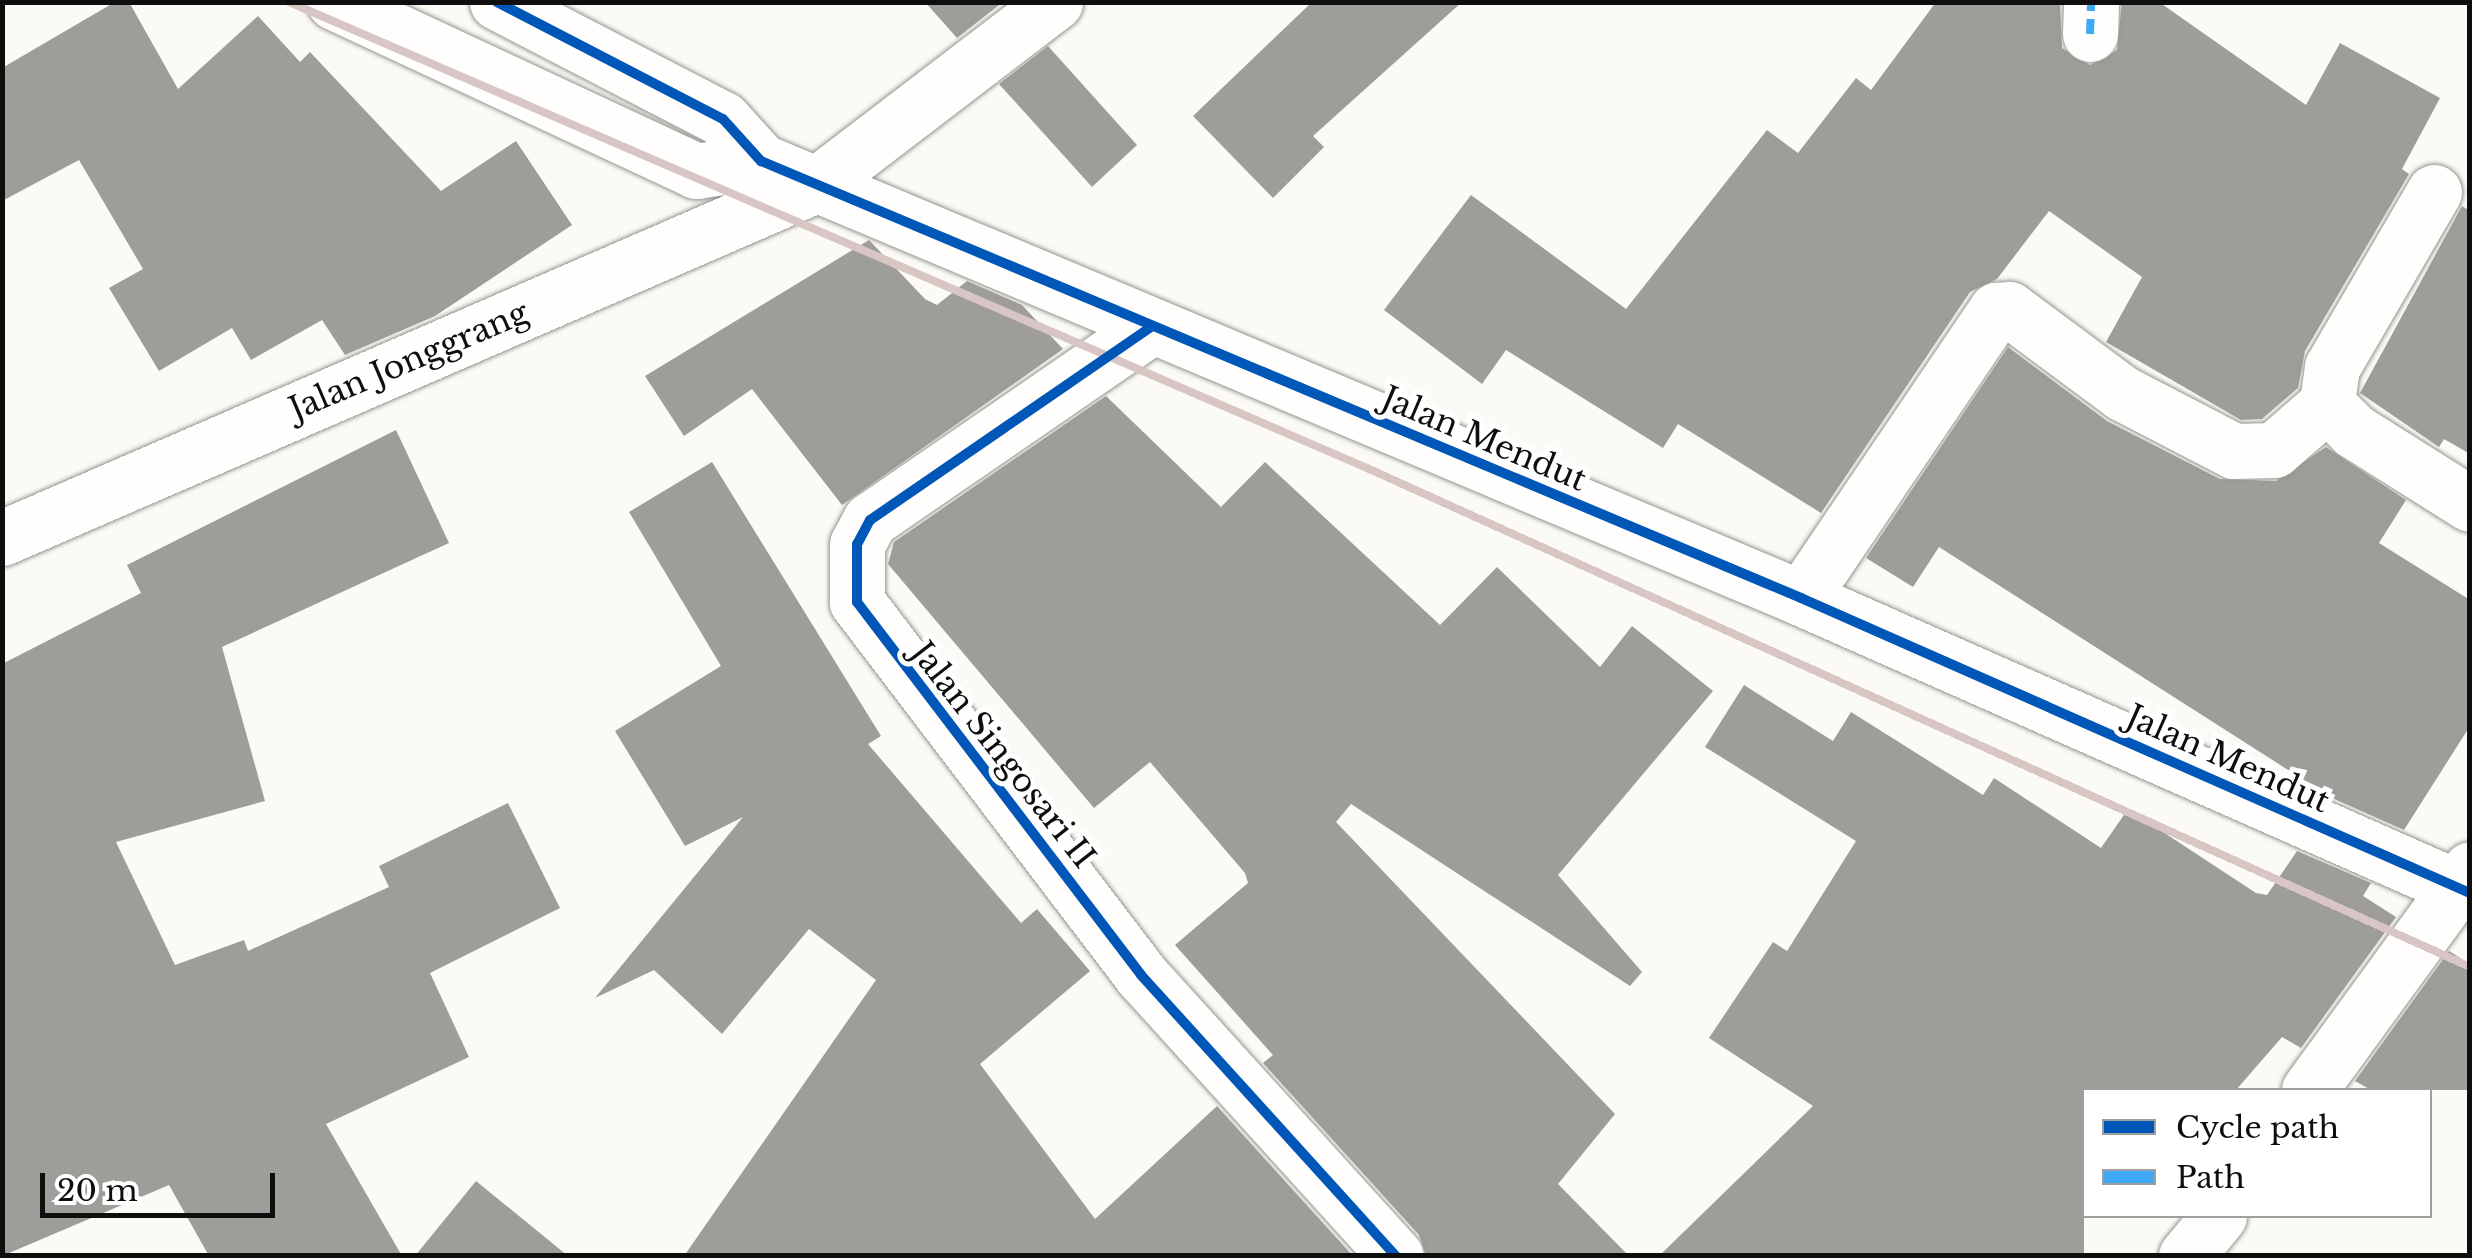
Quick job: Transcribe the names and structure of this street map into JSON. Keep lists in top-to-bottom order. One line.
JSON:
{"streets":{"street":["Jalan Jonggrang","Jalan Mendut","Jalan Singosari II"]},"crossings":[["Jalan Jonggrang","Jalan Mendut"],["Jalan Mendut","Jalan Singosari II"]],"legend":["Cycle path","Path"],"scale_bar":"20 m"}
